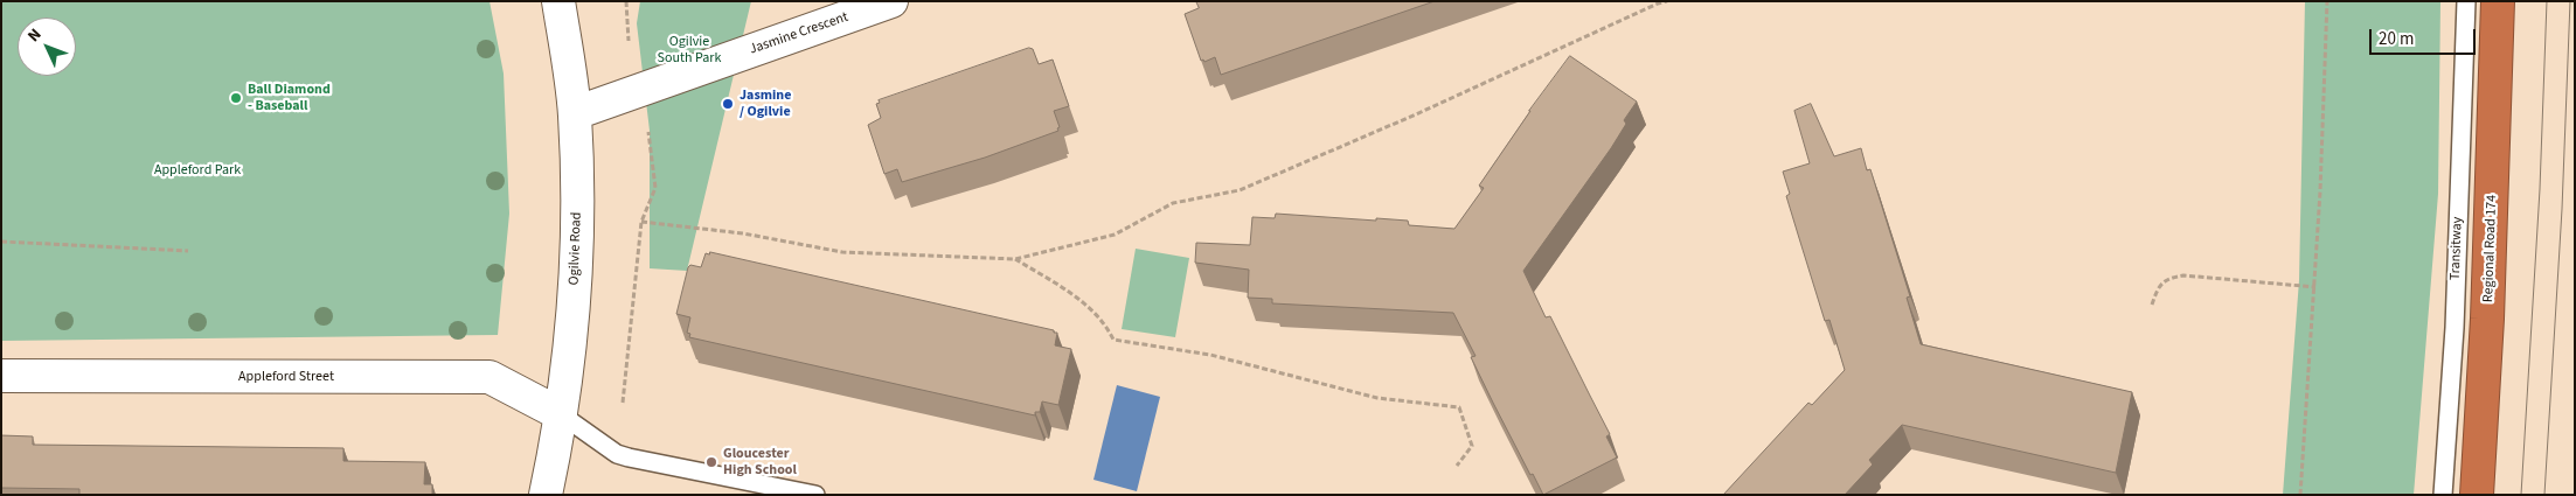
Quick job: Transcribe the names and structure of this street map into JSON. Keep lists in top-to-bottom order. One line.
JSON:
{"streets":{"highway":["Regional Road 174"],"street":["Jasmine Crescent","Ogilvie Road","Appleford Street"],"lane":["Transitway"]},"crossings":[["Jasmine Crescent","Ogilvie Road"],["Ogilvie Road","Appleford Street"]],"parks":["Ogilvie South Park","Appleford Park"],"places":["Ball Diamond - Baseball","Jasmine / Ogilvie","Gloucester High School"],"scale_bar":"20 m","north":"top left"}
